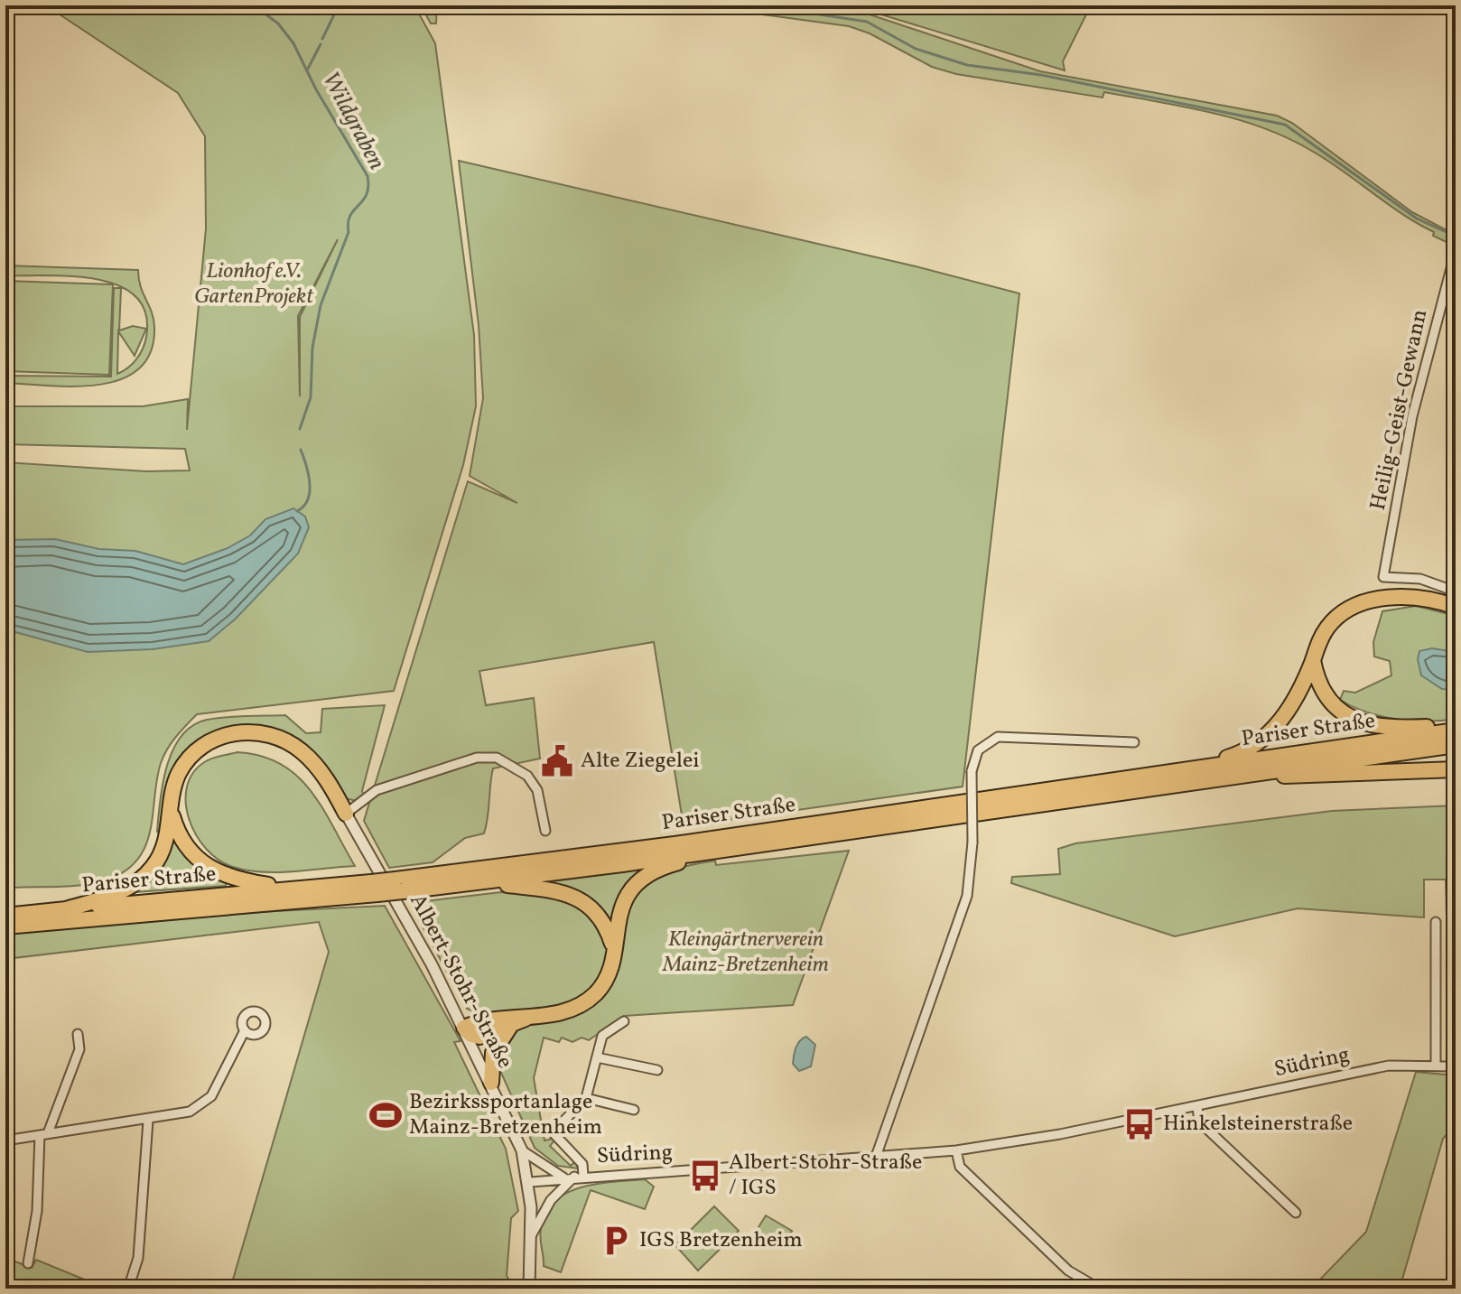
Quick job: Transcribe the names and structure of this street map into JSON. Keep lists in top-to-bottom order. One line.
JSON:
{"streets":{"highway":["Pariser Straße"],"street":["Heilig-Geist-Gewann","Albert-Stohr-Straße","Südring"]},"crossings":[["Albert-Stohr-Straße","Südring"]],"water":["Wildgraben"],"parks":["Lionhof e.V. GartenProjekt","Kleingärtnerverein Mainz-Bretzenheim"],"places":{"public building":["Alte Ziegelei"],"sports":["Bezirkssportanlage Mainz-Bretzenheim"],"bus stop":["Hinkelsteinerstraße","Albert-Stohr-Straße / IGS"],"parking":["IGS Bretzenheim"]}}
